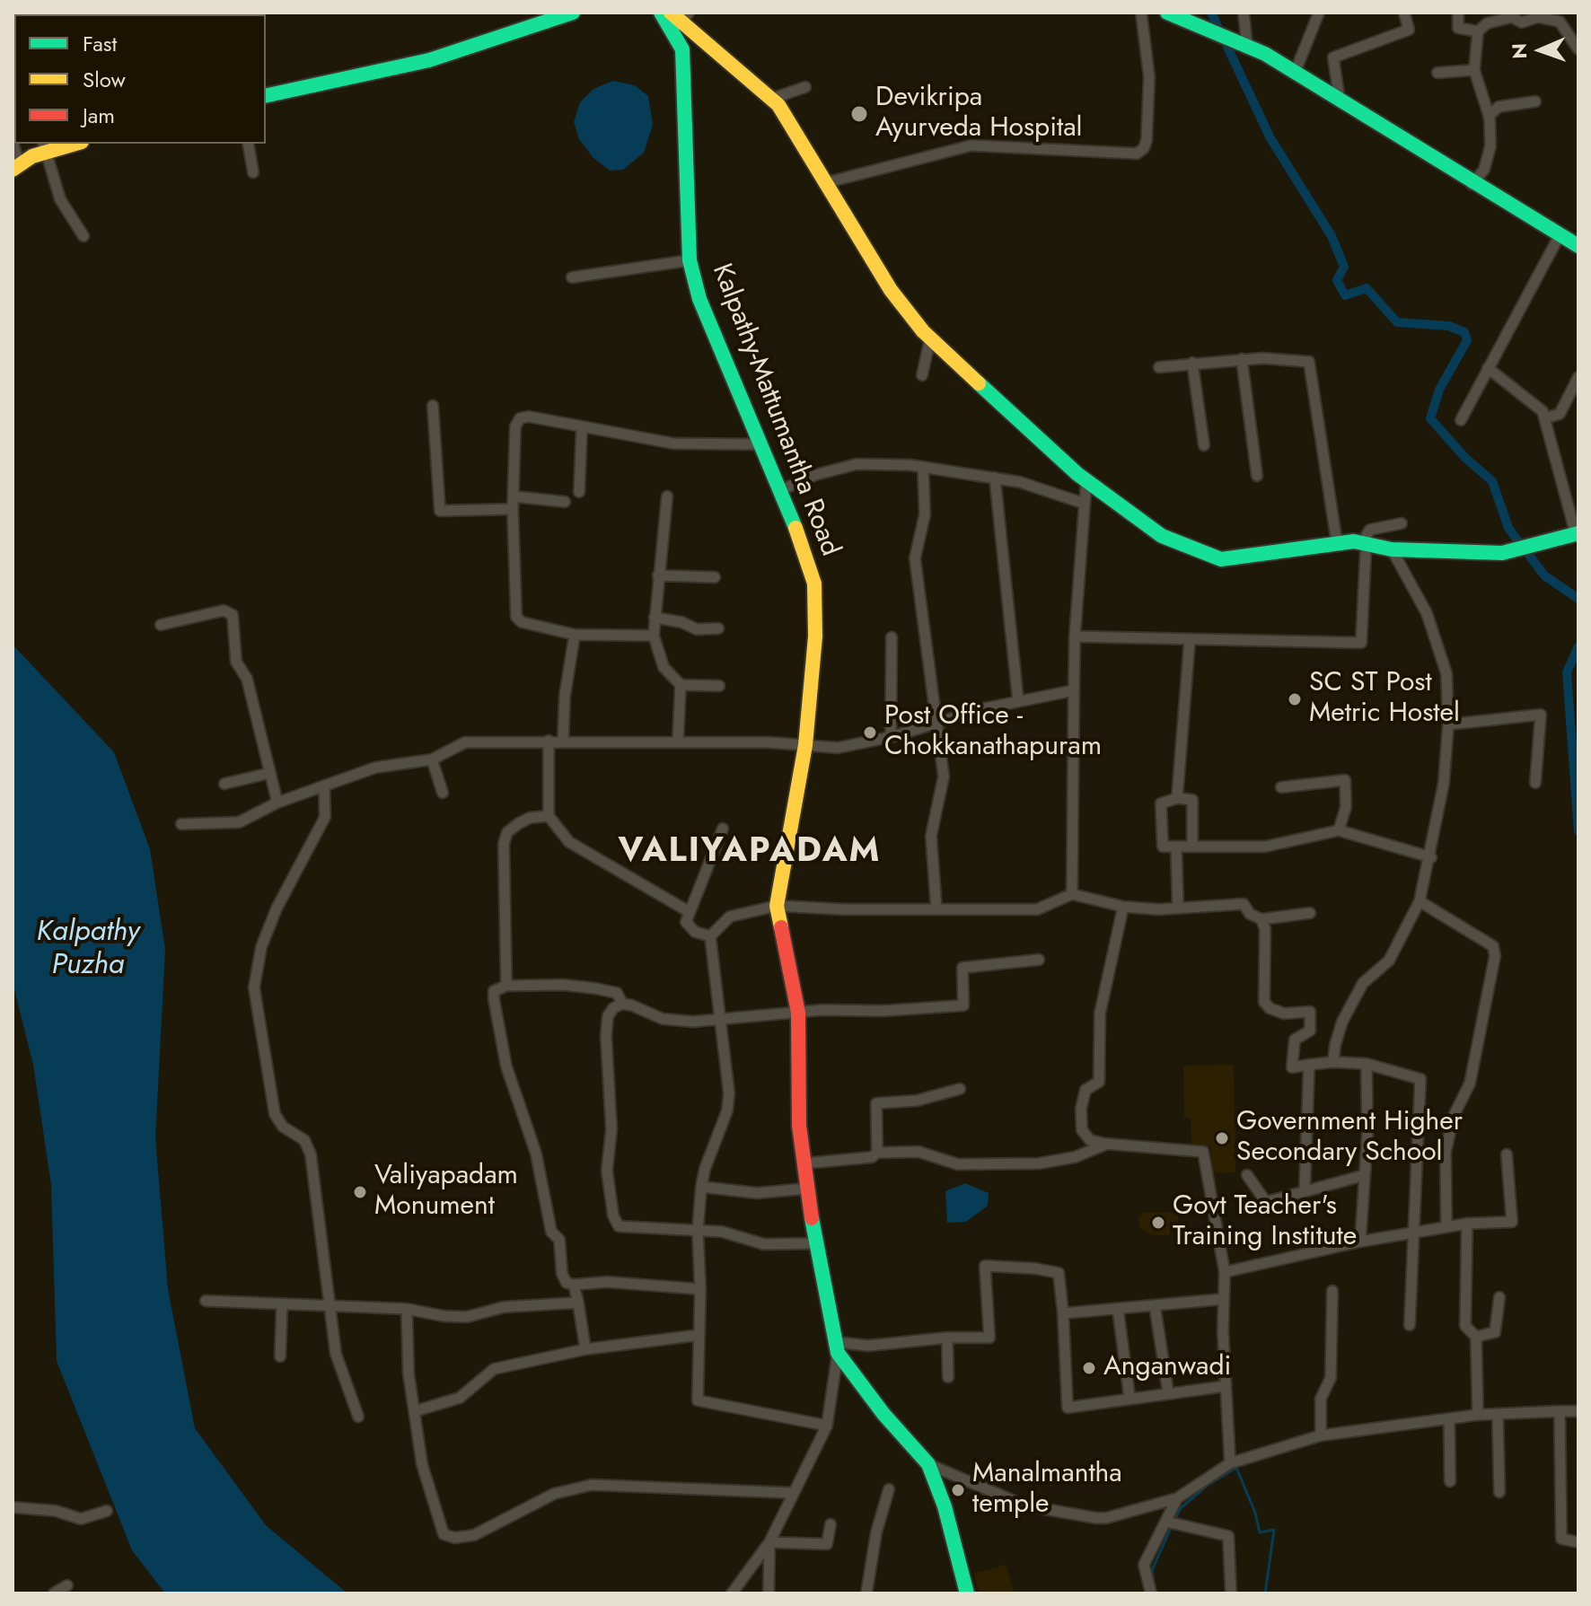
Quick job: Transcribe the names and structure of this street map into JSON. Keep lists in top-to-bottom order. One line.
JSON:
{"streets":{"street":["Kalpathy-Mattumantha Road"]},"districts":["VALIYAPADAM"],"water":["Kalpathy Puzha"],"places":["Devikripa Ayurveda Hospital","SC ST Post Metric Hostel","Post Office - Chokkanathapuram","Government Higher Secondary School","Valiyapadam Monument","Govt Teacher's Training Institute","Anganwadi","Manalmantha temple"],"legend":["Fast","Slow","Jam"],"north":"left"}
